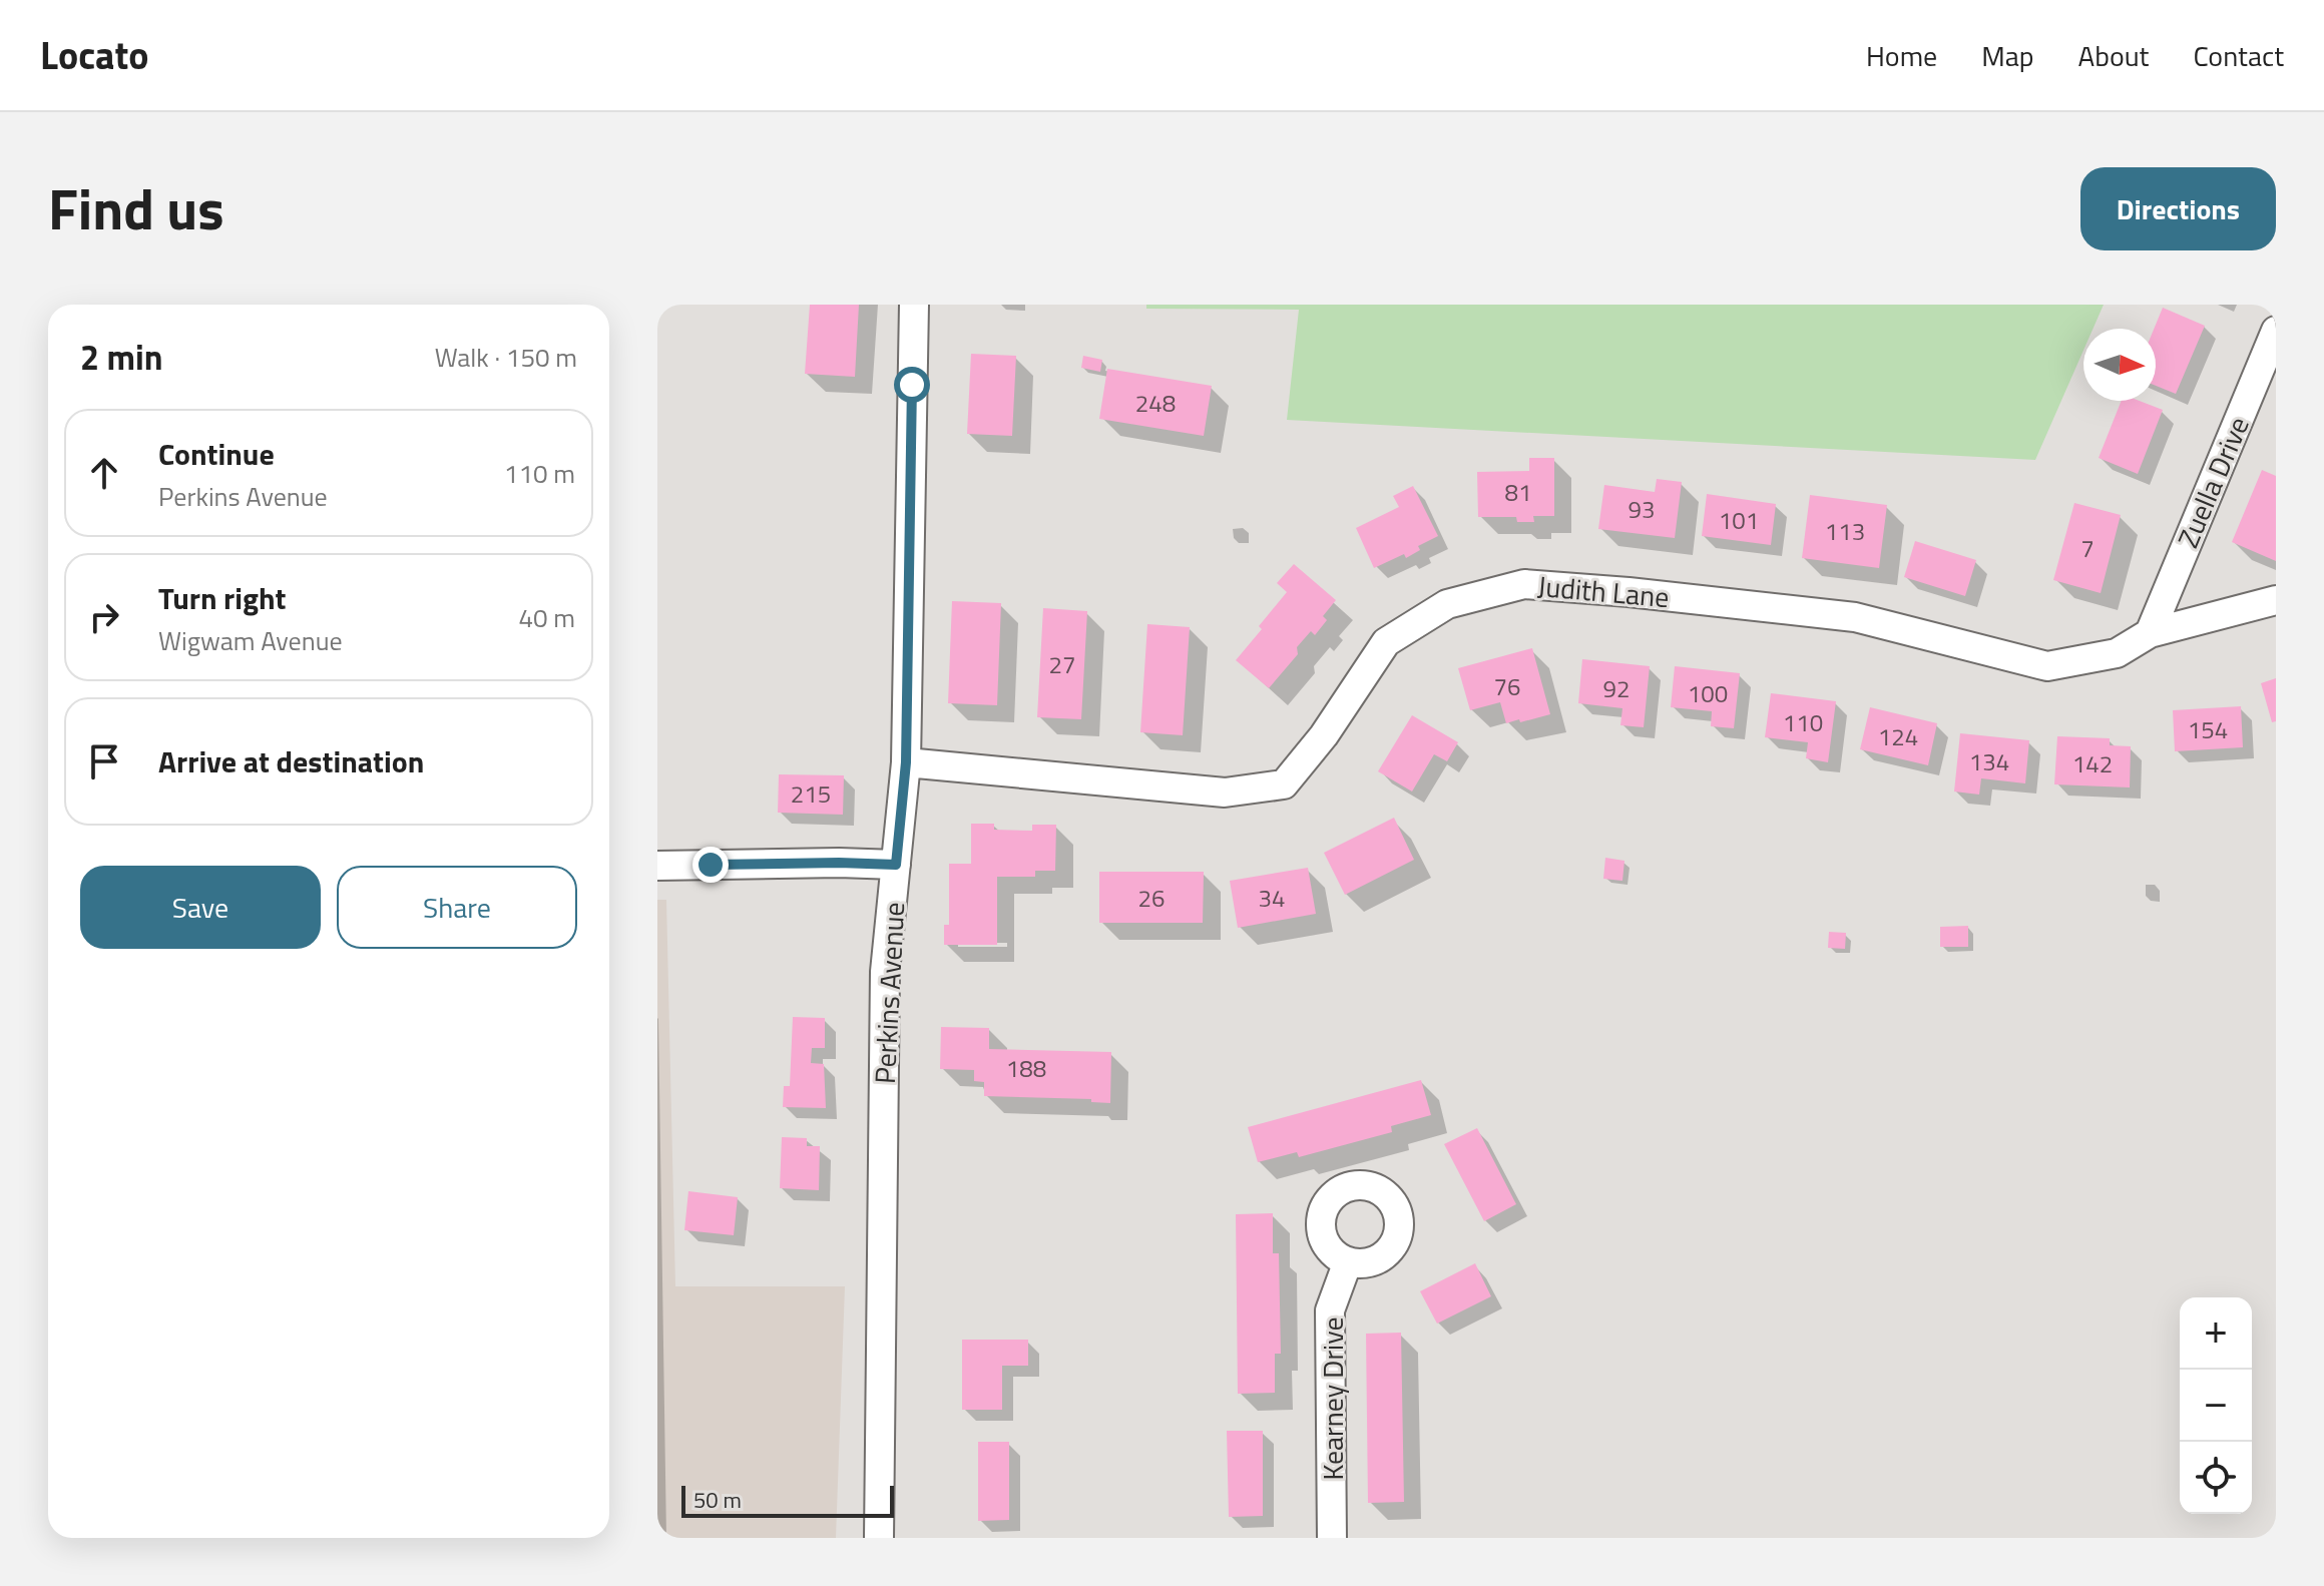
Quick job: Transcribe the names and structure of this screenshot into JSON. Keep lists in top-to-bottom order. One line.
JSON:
{"streets":{"street":["Zuella Drive","Judith Lane","Perkins Avenue","Kearney Drive"]},"crossings":[["Zuella Drive","Judith Lane"],["Judith Lane","Perkins Avenue"]],"house_numbers":["248","81","93","101","113","7","27","76","92","100","110","154","124","134","142","215","26","34","188"],"scale_bar":"50 m","north":"right","page":{"header":"Locato","nav":["Home","Map","About","Contact"],"title":"Find us","buttons":["Directions",["Save","Share"]],"heading":["2 min","Walk · 150 m"],"list":[["Continue","Perkins Avenue","110 m"],["Turn right","Wigwam Avenue","40 m"],"Arrive at destination"],"map_buttons":["+","−"],"scale":"50 m"}}
